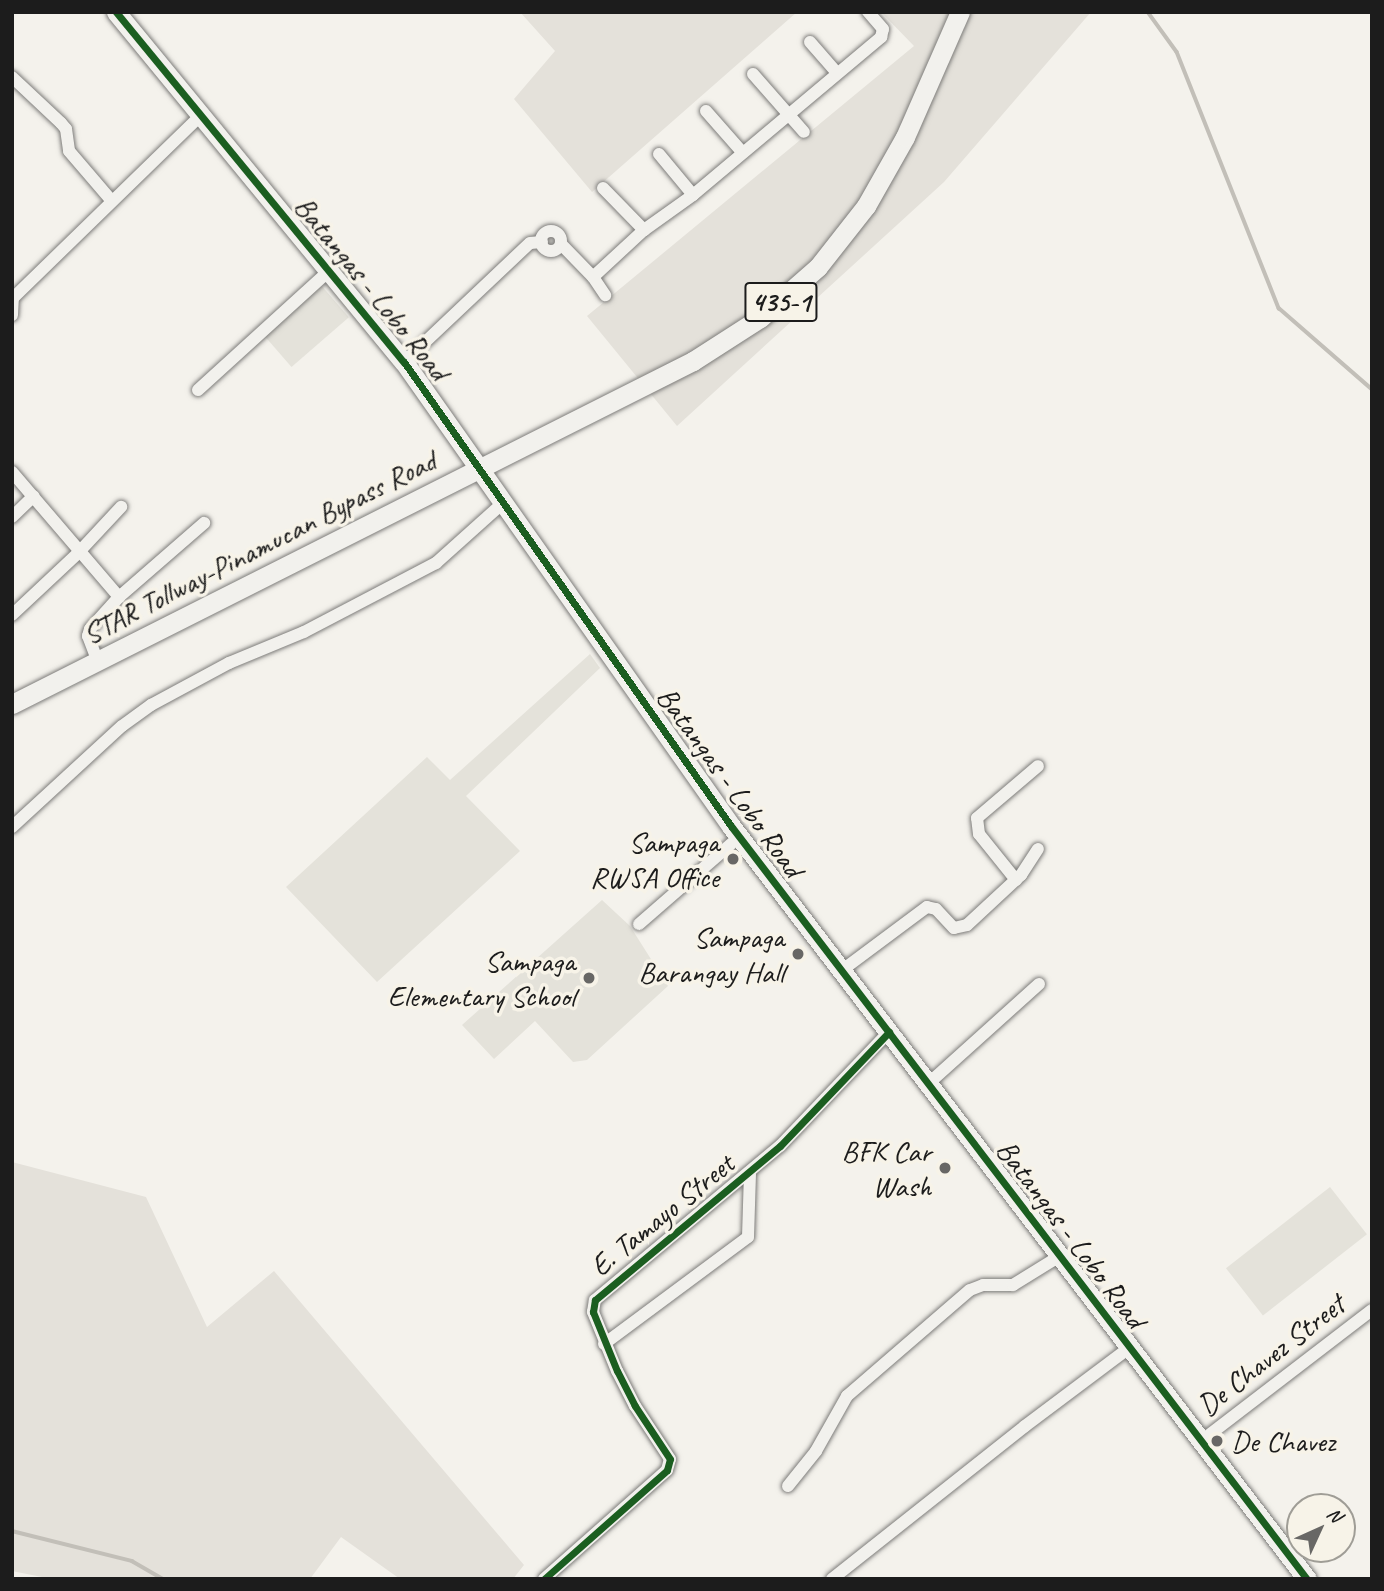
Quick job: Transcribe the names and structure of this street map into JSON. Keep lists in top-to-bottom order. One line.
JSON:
{"streets":{"main road":["Batangas - Lobo Road","435-1","STAR Tollway-Pinamucan Bypass Road"],"street":["E. Tamayo Street","De Chavez Street"]},"crossings":[["Batangas - Lobo Road","STAR Tollway-Pinamucan Bypass Road"],["Batangas - Lobo Road","E. Tamayo Street"],["Batangas - Lobo Road","De Chavez Street"]],"places":["Sampaga RWSA Office","Sampaga Barangay Hall","Sampaga Elementary School","BFK Car Wash","De Chavez"],"north":"top right"}
